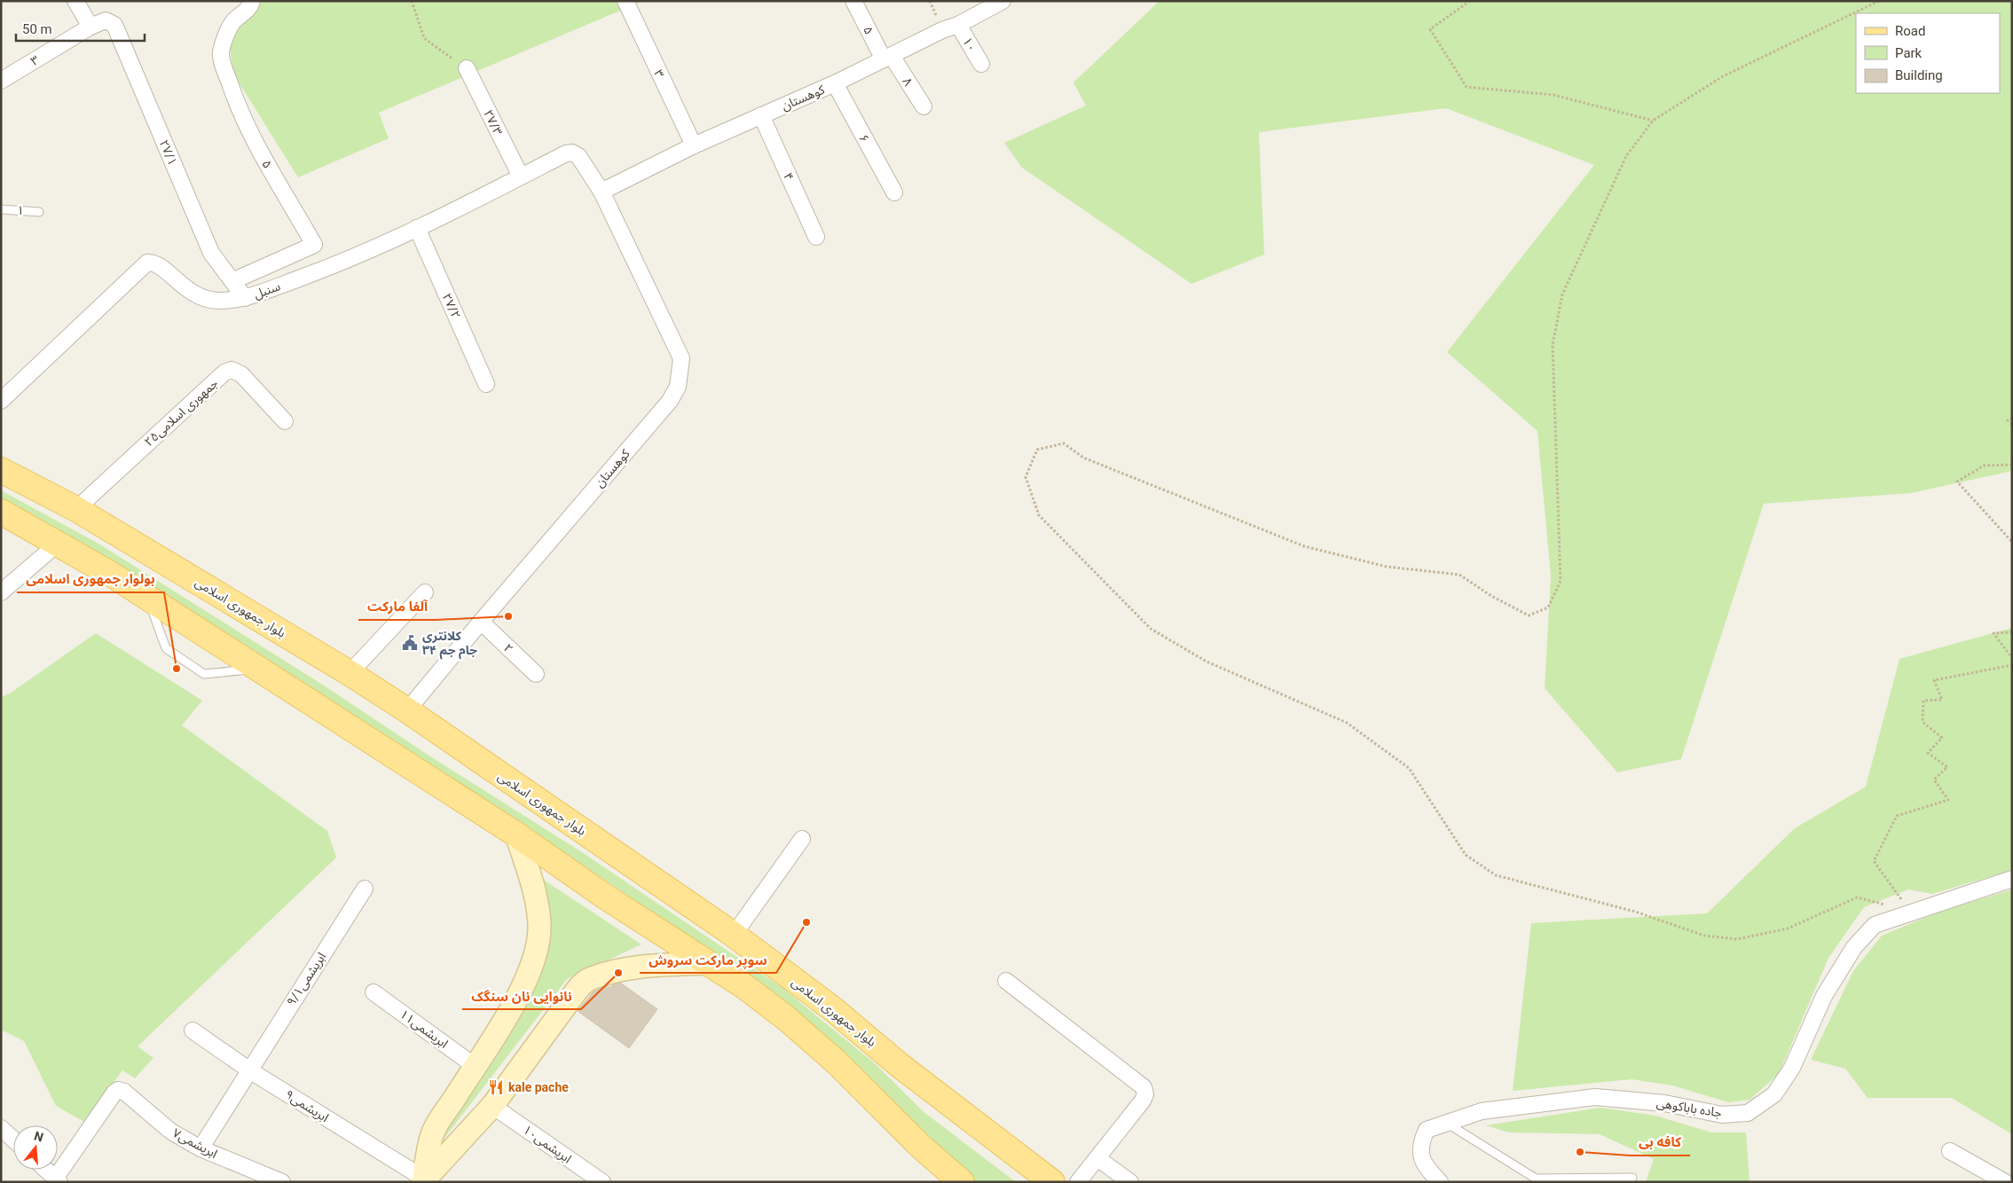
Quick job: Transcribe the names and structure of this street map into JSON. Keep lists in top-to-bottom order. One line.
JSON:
{"streets":{"main road":["بلوار جمهوری اسلامی"],"street":["۵","۱۰","۳","۸","کوهستان","۲۷/۳","۶","۲۷/۱","۴","سنبل","۲۷/۲","جمهوری اسلامی۲۵","۲","۹/۱ابریشمی","ابریشمی۱۱","ابریشمی۹","جاده باباکوهی","ابریشمی۷","ابریشمی۱۰"],"lane":["۱"]},"crossings":[["۵","۸"],["۵","کوهستان"],["۵","۲۷/۱"],["۱۰","کوهستان"],["۳","کوهستان"],["۳","۲۷/۱"],["۸","کوهستان"],["کوهستان","۶"],["کوهستان","۴"],["کوهستان","سنبل"],["کوهستان","بلوار جمهوری اسلامی"],["کوهستان","۲"],["۲۷/۳","سنبل"],["۲۷/۱","سنبل"],["سنبل","۲۷/۲"],["جمهوری اسلامی۲۵","بلوار جمهوری اسلامی"],["۹/۱ابریشمی","ابریشمی۹"],["۹/۱ابریشمی","ابریشمی۷"]],"places":{"other":["آلفا مارکت","بولوار جمهوری اسلامی","سوپر مارکت سروش","نانوایی نان سنگک","کافه بی"],"public building":["کلانتری ۳۴ جام جم"],"restaurant":["kale pache"]},"legend":["Road","Park","Building"],"scale_bar":"50 m","north":"top"}
